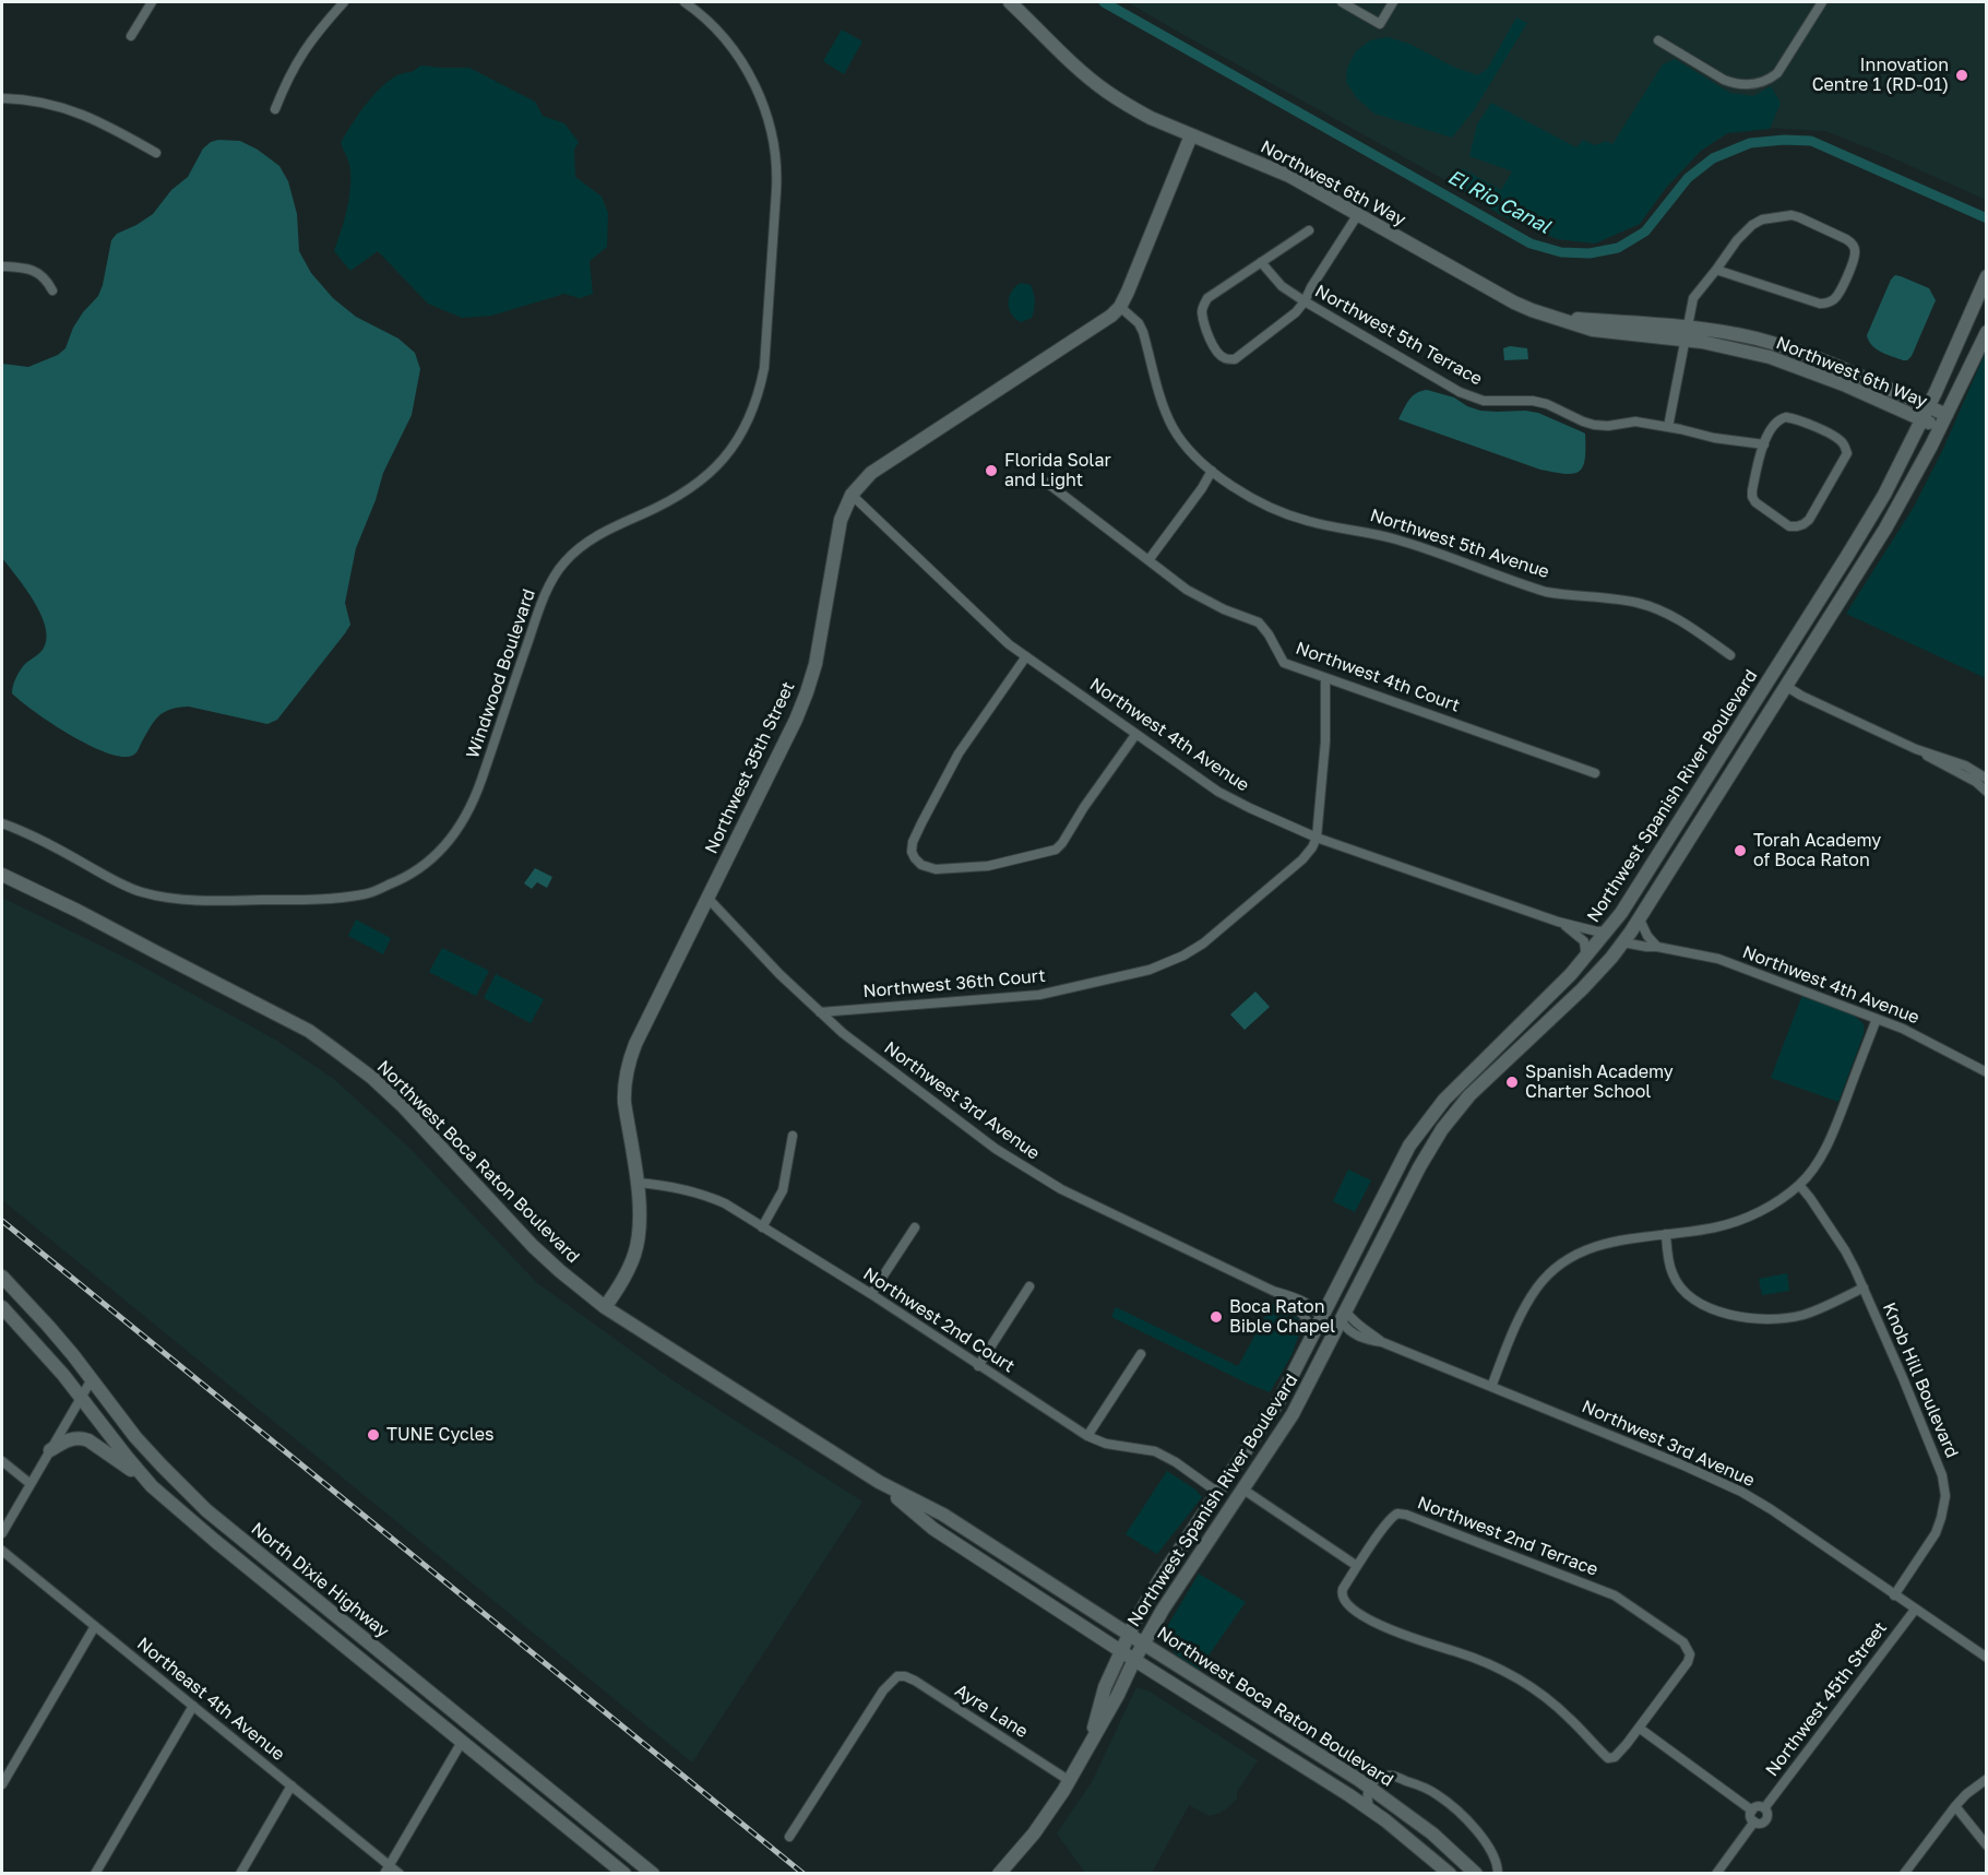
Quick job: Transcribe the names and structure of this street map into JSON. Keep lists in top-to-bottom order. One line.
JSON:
{"streets":{"main road":["Northwest 6th Way","Northwest 35th Street","Northwest Spanish River Boulevard","Northwest Boca Raton Boulevard","North Dixie Highway"],"street":["Northwest 5th Terrace","Northwest 5th Avenue","Windwood Boulevard","Northwest 4th Court","Northwest 4th Avenue","Northwest 36th Court","Northwest 3rd Avenue","Northwest 2nd Court","Knob Hill Boulevard","Northwest 2nd Terrace","Northeast 4th Avenue","Northwest 45th Street","Ayre Lane"]},"crossings":[["Northwest 6th Way","Northwest 35th Street"],["Northwest 6th Way","Northwest Spanish River Boulevard"],["Northwest 5th Avenue","Northwest 35th Street"],["Northwest 4th Avenue","Northwest 35th Street"],["Northwest 4th Avenue","Northwest Spanish River Boulevard"],["Northwest 4th Avenue","Northwest 36th Court"],["Northwest 35th Street","Northwest 3rd Avenue"],["Northwest 35th Street","Northwest Boca Raton Boulevard"],["Northwest 35th Street","Northwest 2nd Court"],["Northwest Spanish River Boulevard","Northwest 3rd Avenue"],["Northwest Spanish River Boulevard","Northwest Boca Raton Boulevard"],["Northwest Spanish River Boulevard","Northwest 2nd Court"],["Northwest Spanish River Boulevard","Ayre Lane"],["Northwest 36th Court","Northwest 3rd Avenue"],["Northwest 3rd Avenue","Knob Hill Boulevard"],["Northwest 3rd Avenue","Northwest 45th Street"]],"water":["El Rio Canal"],"places":["Innovation Centre 1 (RD-01)","Florida Solar and Light","Torah Academy of Boca Raton","Spanish Academy Charter School","Boca Raton Bible Chapel","TUNE Cycles"]}
